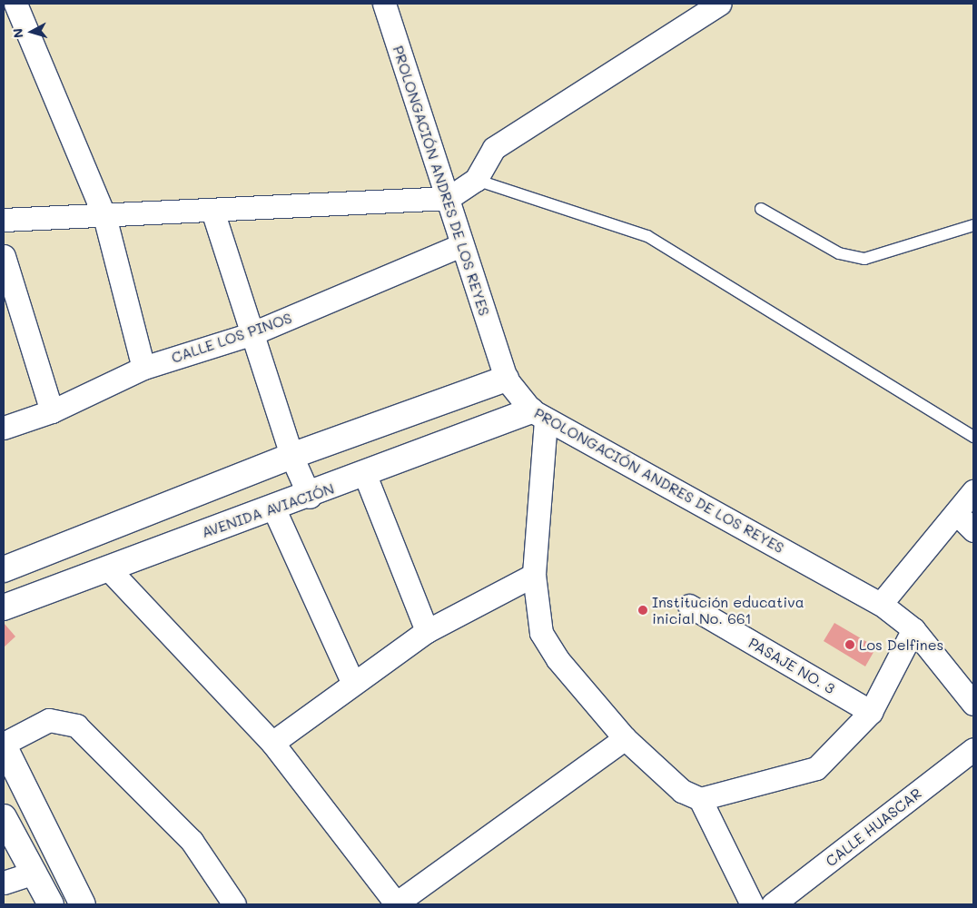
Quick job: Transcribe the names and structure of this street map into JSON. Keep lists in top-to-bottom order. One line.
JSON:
{"streets":{"street":["PROLONGACIÓN ANDRES DE LOS REYES","CALLE LOS PINOS","AVENIDA AVIACIÓN","PASAJE NO. 3","CALLE HUASCAR"]},"crossings":[["PROLONGACIÓN ANDRES DE LOS REYES","CALLE LOS PINOS"],["PROLONGACIÓN ANDRES DE LOS REYES","AVENIDA AVIACIÓN"]],"places":["Institución educativa inicial No. 661","Los Delfines"],"north":"left"}
